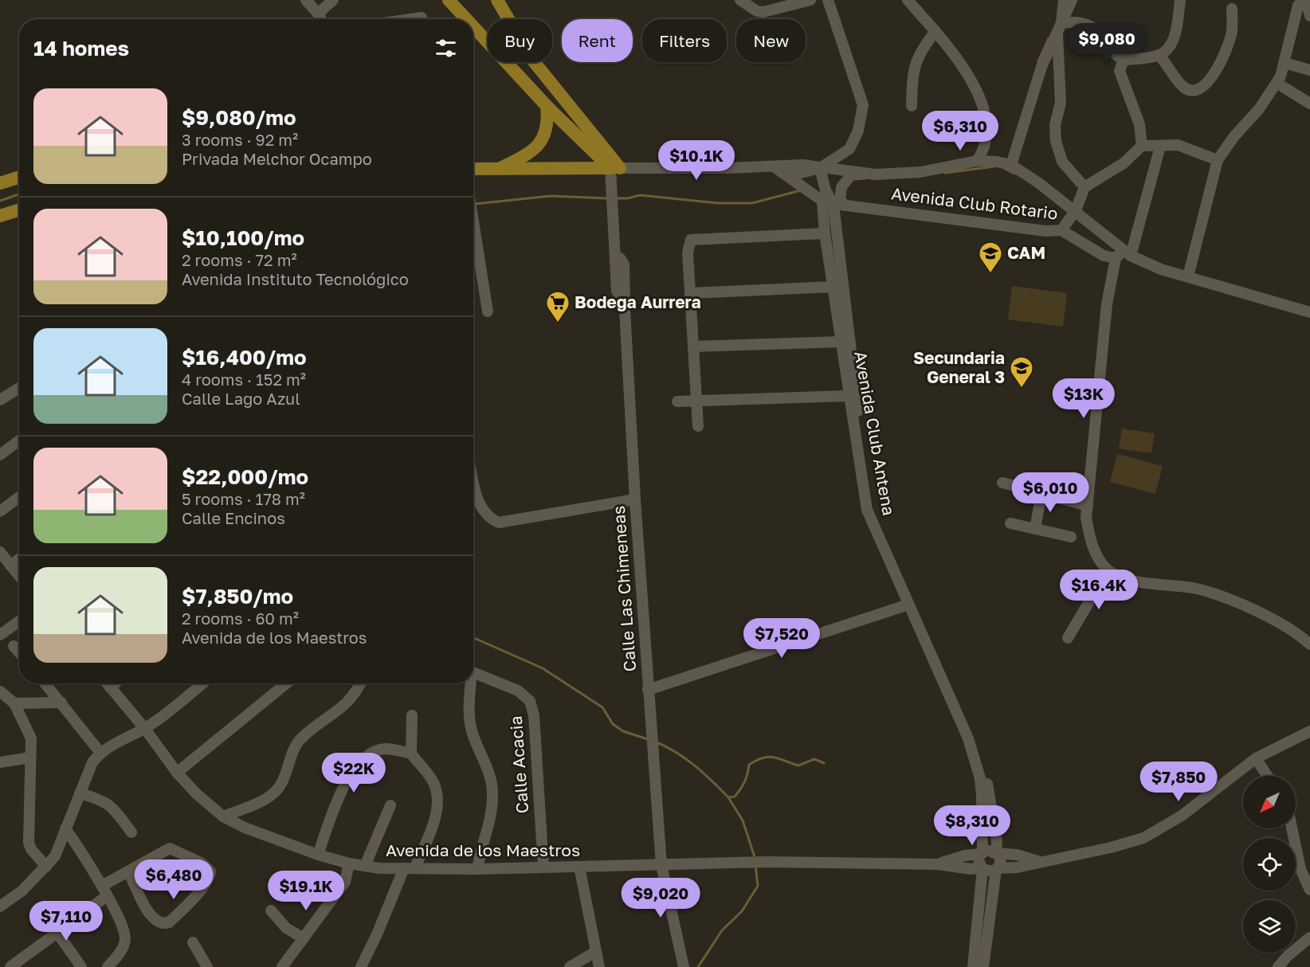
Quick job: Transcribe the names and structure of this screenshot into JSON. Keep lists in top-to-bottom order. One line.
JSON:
{"streets":{"street":["Avenida Club Rotario","Avenida Club Antena","Calle Las Chimeneas","Calle Acacia","Avenida de los Maestros"]},"crossings":[["Avenida Club Rotario","Avenida Club Antena"],["Avenida Club Antena","Avenida de los Maestros"],["Calle Las Chimeneas","Avenida de los Maestros"],["Calle Acacia","Avenida de los Maestros"]],"places":{"school or university":["CAM","Secundaria General 3"],"supermarket":["Bodega Aurrera"]},"north":"bottom left","page":{"chip":["Buy","Rent","Filters","New"],"heading":"14 homes","price":["$9,080","$6,310","$10.1K","$13K","$6,010","$16.4K","$7,520","$22K","$7,850","$8,310","$6,480","$19.1K","$9,020","$7,110"],"list":[{"name":"$9,080/mo","note":"3 rooms · 92 m² · Privada Melchor Ocampo"},{"name":"$10,100/mo","note":"2 rooms · 72 m² · Avenida Instituto Tecnológico"},{"name":"$16,400/mo","note":"4 rooms · 152 m² · Calle Lago Azul"},{"name":"$22,000/mo","note":"5 rooms · 178 m² · Calle Encinos"},{"name":"$7,850/mo","note":"2 rooms · 60 m² · Avenida de los Maestros"}]}}
